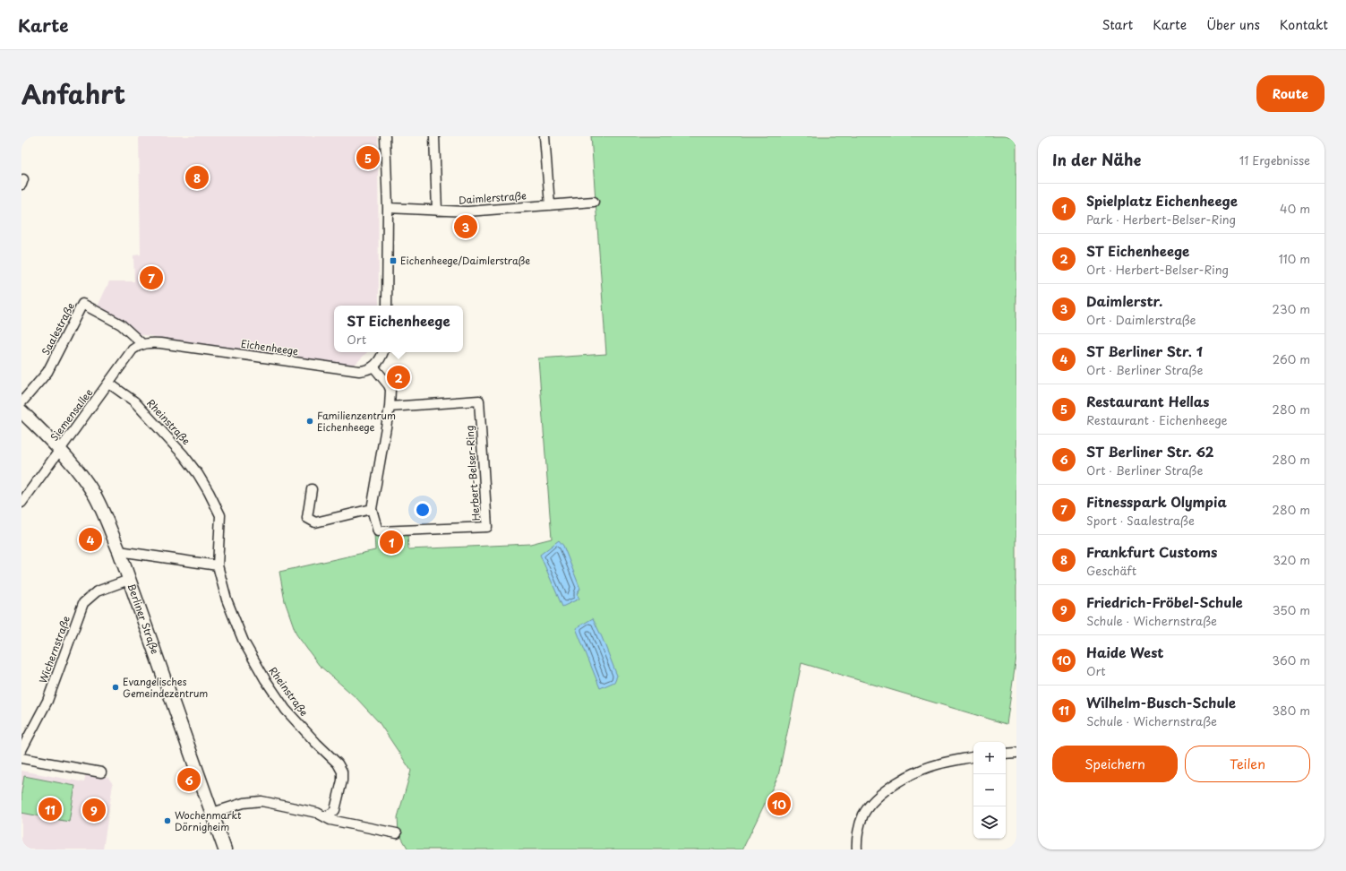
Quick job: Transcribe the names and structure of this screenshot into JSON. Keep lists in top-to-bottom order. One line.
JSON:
{"streets":{"street":["Daimlerstraße","Saalestraße","Eichenheege","Siemensallee","Rheinstraße","Herbert-Belser-Ring","Berliner Straße","Wichernstraße"]},"crossings":[["Saalestraße","Eichenheege"],["Saalestraße","Siemensallee"],["Eichenheege","Siemensallee"],["Eichenheege","Herbert-Belser-Ring"],["Siemensallee","Rheinstraße"],["Siemensallee","Berliner Straße"],["Berliner Straße","Wichernstraße"]],"places":{"transit":["Eichenheege/Daimlerstraße"],"other":["Familienzentrum Eichenheege","Evangelisches Gemeindezentrum","Wochenmarkt Dörnigheim"]},"page":{"header":"Karte","nav":["Start","Karte","Über uns","Kontakt"],"title":"Anfahrt","buttons":["Route",["Speichern","Teilen"]],"heading":["In der Nähe","11 Ergebnisse"],"pins":["5","8","3","7","2","4","1","6","10","11","9"],"list":[{"mark":"1","name":"Spielplatz Eichenheege","note":"Park · Herbert-Belser-Ring","value":"40 m"},{"mark":"2","name":"ST Eichenheege","note":"Ort · Herbert-Belser-Ring","value":"110 m"},{"mark":"3","name":"Daimlerstr.","note":"Ort · Daimlerstraße","value":"230 m"},{"mark":"4","name":"ST Berliner Str. 1","note":"Ort · Berliner Straße","value":"260 m"},{"mark":"5","name":"Restaurant Hellas","note":"Restaurant · Eichenheege","value":"280 m"},{"mark":"6","name":"ST Berliner Str. 62","note":"Ort · Berliner Straße","value":"280 m"},{"mark":"7","name":"Fitnesspark Olympia","note":"Sport · Saalestraße","value":"280 m"},{"mark":"8","name":"Frankfurt Customs","note":"Geschäft","value":"320 m"},{"mark":"9","name":"Friedrich-Fröbel-Schule","note":"Schule · Wichernstraße","value":"350 m"},{"mark":"10","name":"Haide West","note":"Ort","value":"360 m"},{"mark":"11","name":"Wilhelm-Busch-Schule","note":"Schule · Wichernstraße","value":"380 m"}],"popup":["ST Eichenheege","Ort"],"map_buttons":["+","−"]}}
